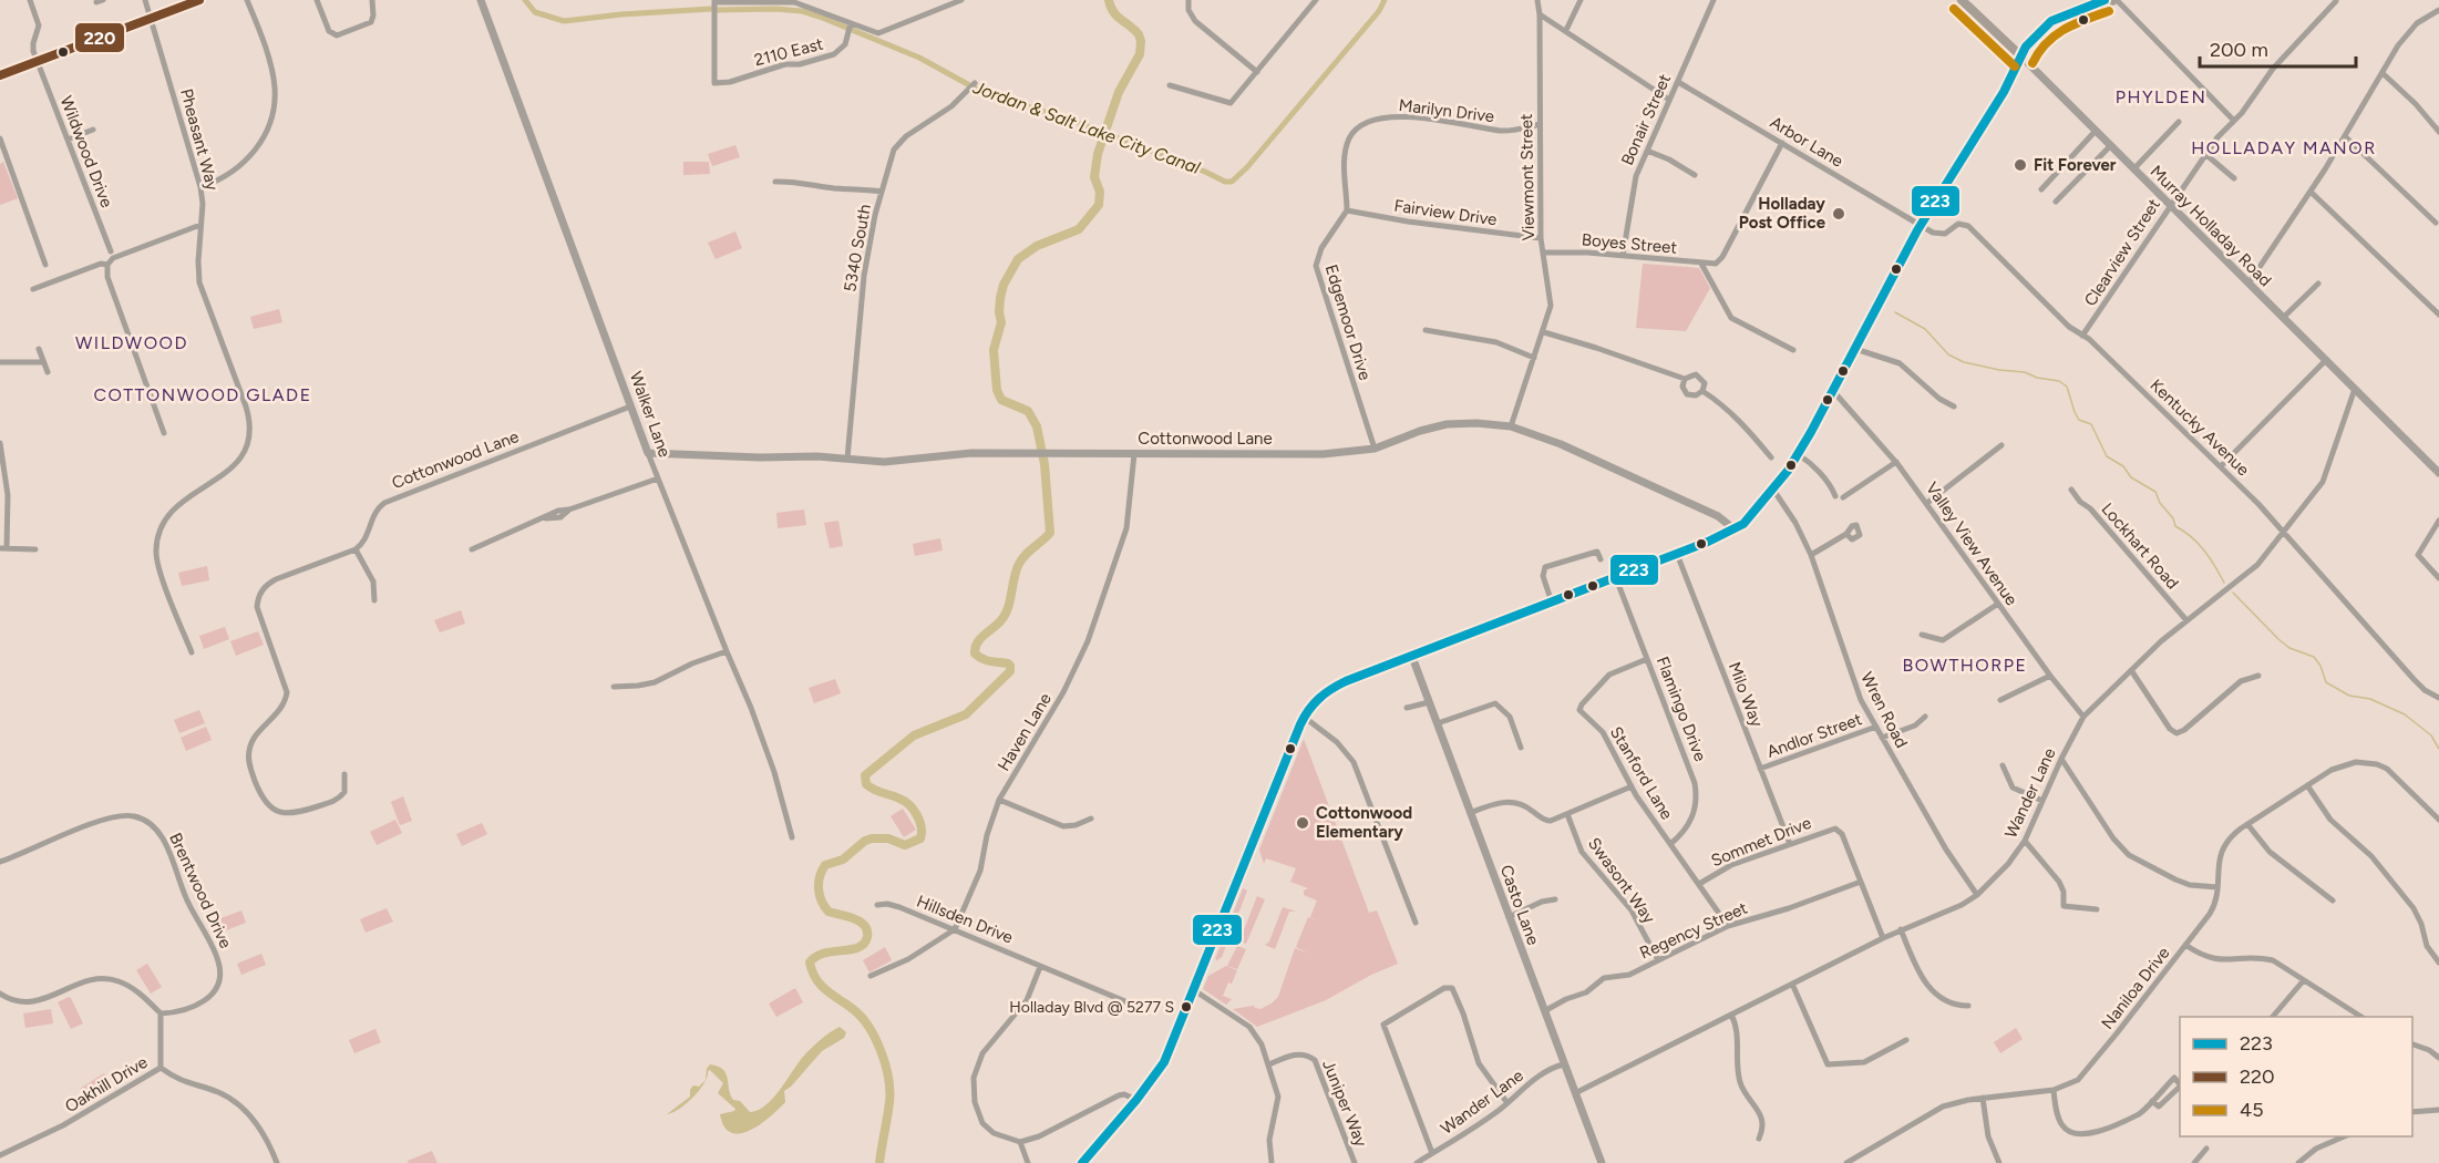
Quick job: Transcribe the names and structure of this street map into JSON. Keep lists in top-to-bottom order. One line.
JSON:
{"streets":{"main road":["Murray Holladay Road"],"street":["2110 East","Marilyn Drive","Bonair Street","Pheasant Way","Arbor Lane","Wildwood Drive","Viewmont Street","Fairview Drive","Boyes Street","5340 South","Clearview Street","Edgemoor Drive","Walker Lane","Kentucky Avenue","Cottonwood Lane","Valley View Avenue","Lockhart Road","Milo Way","Flamingo Drive","Wren Road","Haven Lane","Andlor Street","Stanford Lane","Wander Lane","Sommet Drive","Swasont Way","Brentwood Drive","Casto Lane","Hillsden Drive","Regency Street","Naniloa Drive","Oakhill Drive","Juniper Way"]},"crossings":[["Marilyn Drive","Viewmont Street"],["Marilyn Drive","Fairview Drive"],["Marilyn Drive","Edgemoor Drive"],["Bonair Street","Arbor Lane"],["Bonair Street","Boyes Street"],["Arbor Lane","Boyes Street"],["Arbor Lane","Kentucky Avenue"],["Viewmont Street","Fairview Drive"],["Viewmont Street","Boyes Street"],["Viewmont Street","Cottonwood Lane"],["Fairview Drive","Edgemoor Drive"],["Murray Holladay Road","Clearview Street"],["Murray Holladay Road","Wander Lane"],["5340 South","Cottonwood Lane"],["Clearview Street","Kentucky Avenue"],["Edgemoor Drive","Cottonwood Lane"],["Walker Lane","Cottonwood Lane"],["Kentucky Avenue","Wander Lane"],["Cottonwood Lane","Haven Lane"],["Valley View Avenue","Wander Lane"],["Lockhart Road","Wander Lane"],["Milo Way","Andlor Street"],["Milo Way","Sommet Drive"],["Flamingo Drive","Stanford Lane"],["Wren Road","Andlor Street"],["Wren Road","Wander Lane"],["Haven Lane","Hillsden Drive"],["Stanford Lane","Sommet Drive"],["Stanford Lane","Regency Street"],["Wander Lane","Sommet Drive"],["Wander Lane","Casto Lane"],["Sommet Drive","Regency Street"],["Swasont Way","Regency Street"],["Brentwood Drive","Oakhill Drive"],["Casto Lane","Regency Street"]],"districts":["PHYLDEN","HOLLADAY MANOR","WILDWOOD","COTTONWOOD GLADE","BOWTHORPE"],"water":["Jordan & Salt Lake City Canal"],"places":["Fit Forever","Holladay Post Office","Cottonwood Elementary","Holladay Blvd @ 5277 S"],"lines":["transit line 223","transit line 220","transit line 45"],"legend":["223","220","45"],"scale_bar":"200 m"}
